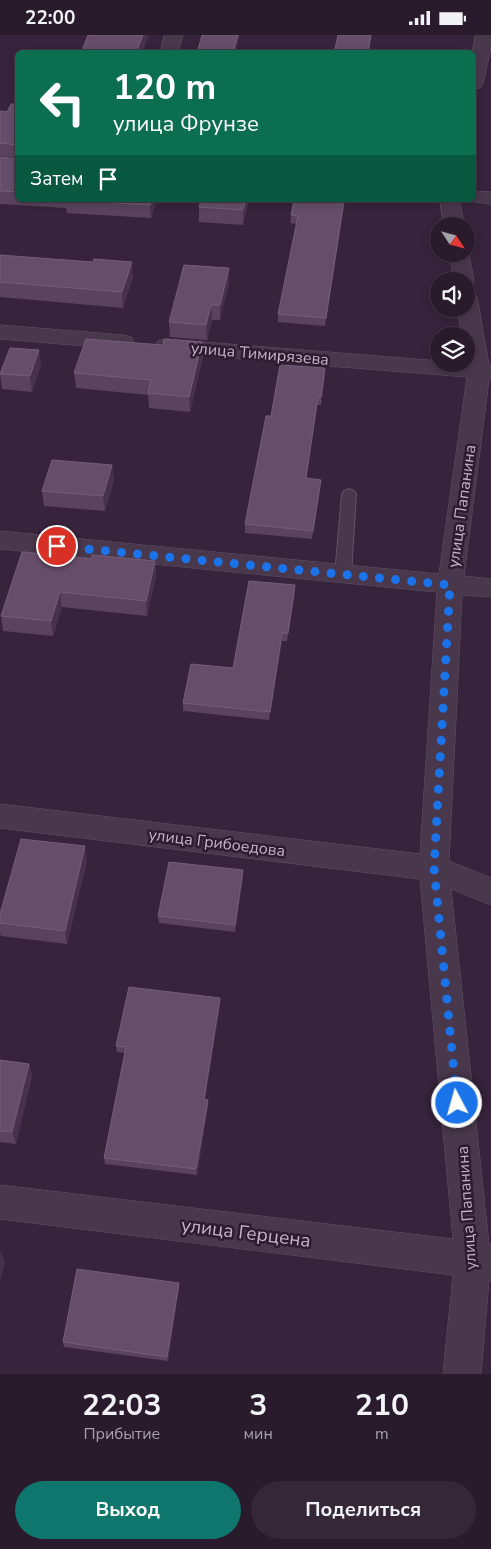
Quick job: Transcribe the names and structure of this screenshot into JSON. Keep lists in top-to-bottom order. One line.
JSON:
{"streets":{"street":["улица Тимирязева","улица Папанина","улица Грибоедова","улица Герцена"]},"crossings":[["улица Тимирязева","улица Папанина"],["улица Папанина","улица Грибоедова"],["улица Папанина","улица Герцена"]],"north":"bottom right","page":{"status":"22:00","turn":["120 m","улица Фрунзе"],"then":"Затем","eta":["22:03","Прибытие","3","мин","210","m"],"buttons":["Выход","Поделиться"]}}
